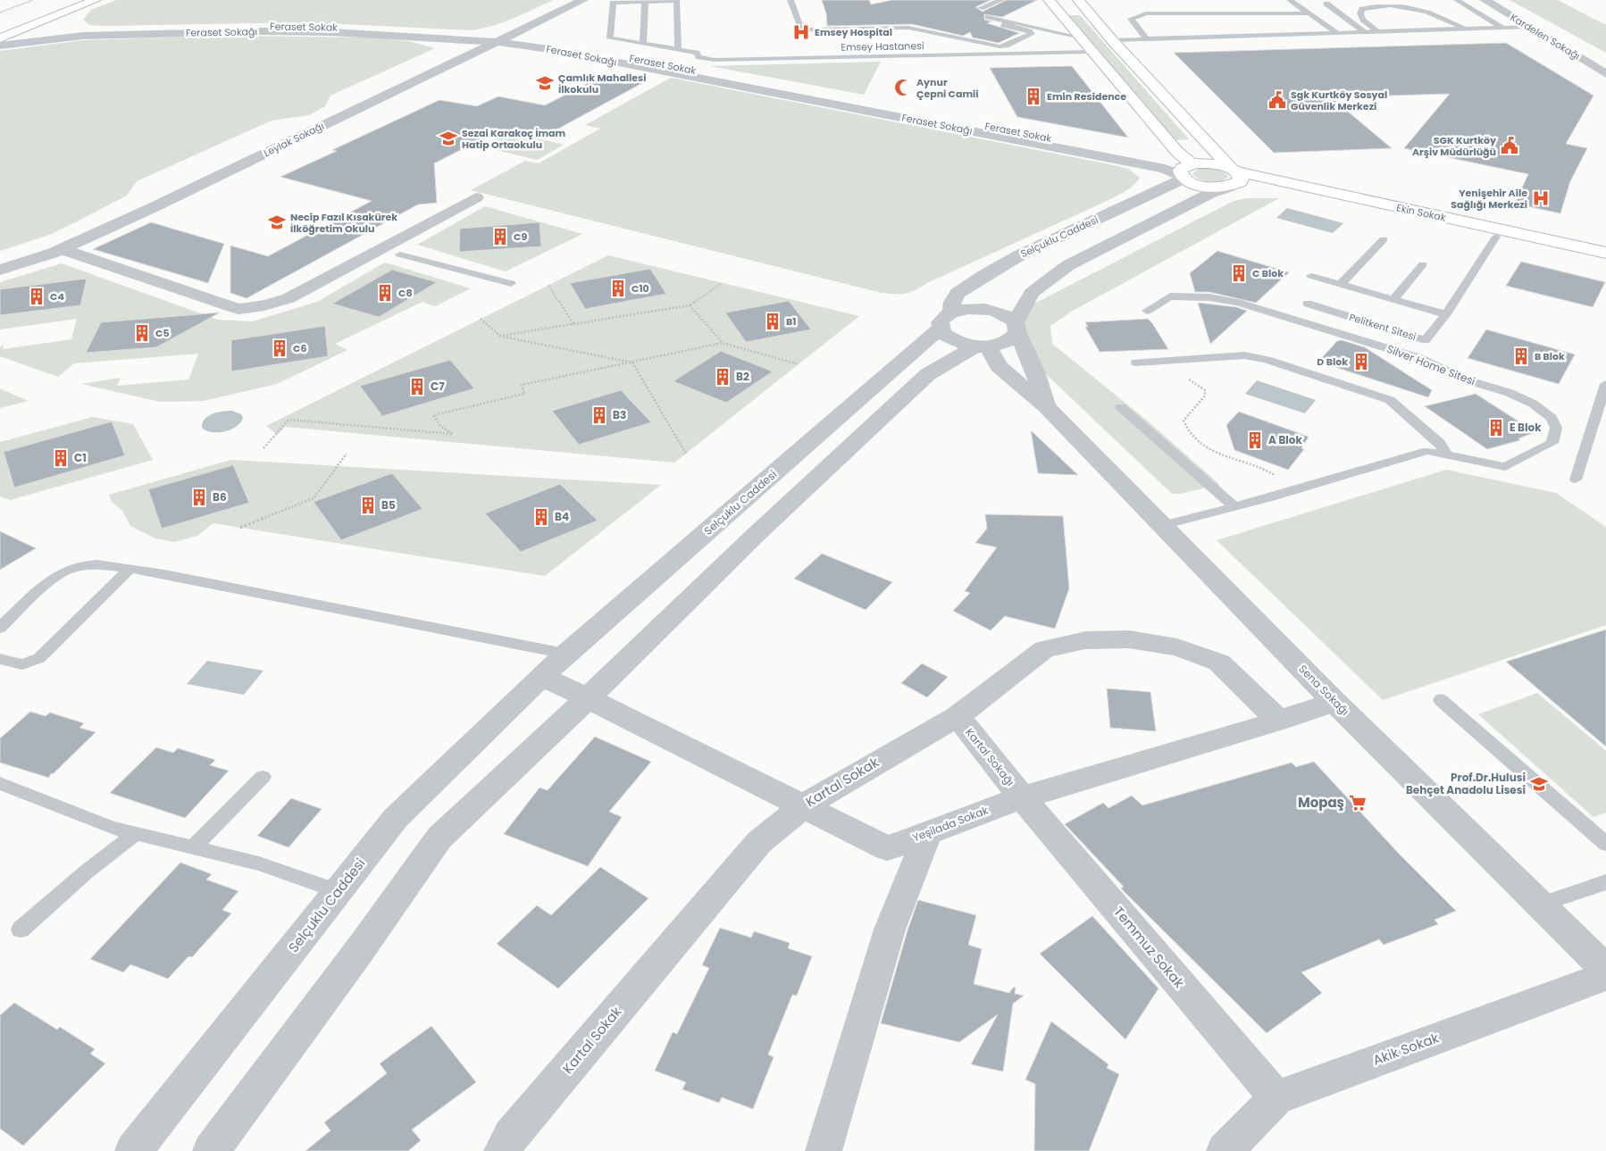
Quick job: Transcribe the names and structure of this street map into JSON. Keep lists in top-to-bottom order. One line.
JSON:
{"streets":{"main road":["Ekin Sokak"],"street":["Feraset Sokak","Feraset Sokağı","Kardelen Sokağı","Leylak Sokağı","Selçuklu Caddesi","Sena Sokağı","Kartal Sokağı","Kartal Sokak","Yeşilada Sokak","Temmuz Sokak","Akik Sokak"],"lane":["Emsey Hastanesi","Pelitkent Sitesi","Silver Home Sitesi"]},"crossings":[["Feraset Sokak","Feraset Sokağı"],["Feraset Sokak","Leylak Sokağı"],["Feraset Sokağı","Leylak Sokağı"],["Feraset Sokağı","Selçuklu Caddesi"],["Ekin Sokak","Pelitkent Sitesi"],["Silver Home Sitesi","Sena Sokağı"],["Sena Sokağı","Yeşilada Sokak"],["Kartal Sokağı","Kartal Sokak"],["Kartal Sokağı","Yeşilada Sokak"],["Kartal Sokağı","Temmuz Sokak"],["Kartal Sokak","Yeşilada Sokak"],["Yeşilada Sokak","Temmuz Sokak"],["Temmuz Sokak","Akik Sokak"]],"places":{"hospital":["Emsey Hospital","Yenişehir Aile Sağlığı Merkezi"],"school or university":["Çamlık Mahallesi İlkokulu","Sezai Karakoç İmam Hatip Ortaokulu","Necip Fazıl Kısakürek İlköğretim Okulu","Prof.Dr.Hulusi Behçet Anadolu Lisesi"],"mosque":["Aynur Çepni Camii"],"building":["Emin Residence","C9","C Blok","C10","C8","C4","B1","C5","C6","B Blok","D Blok","B2","C7","B3","E Blok","A Blok","C1","B6","B5","B4"],"public building":["Sgk Kurtköy Sosyal Güvenlik Merkezi","SGK Kurtköy Arşiv Müdürlüğü"],"supermarket":["Mopaş"]}}
